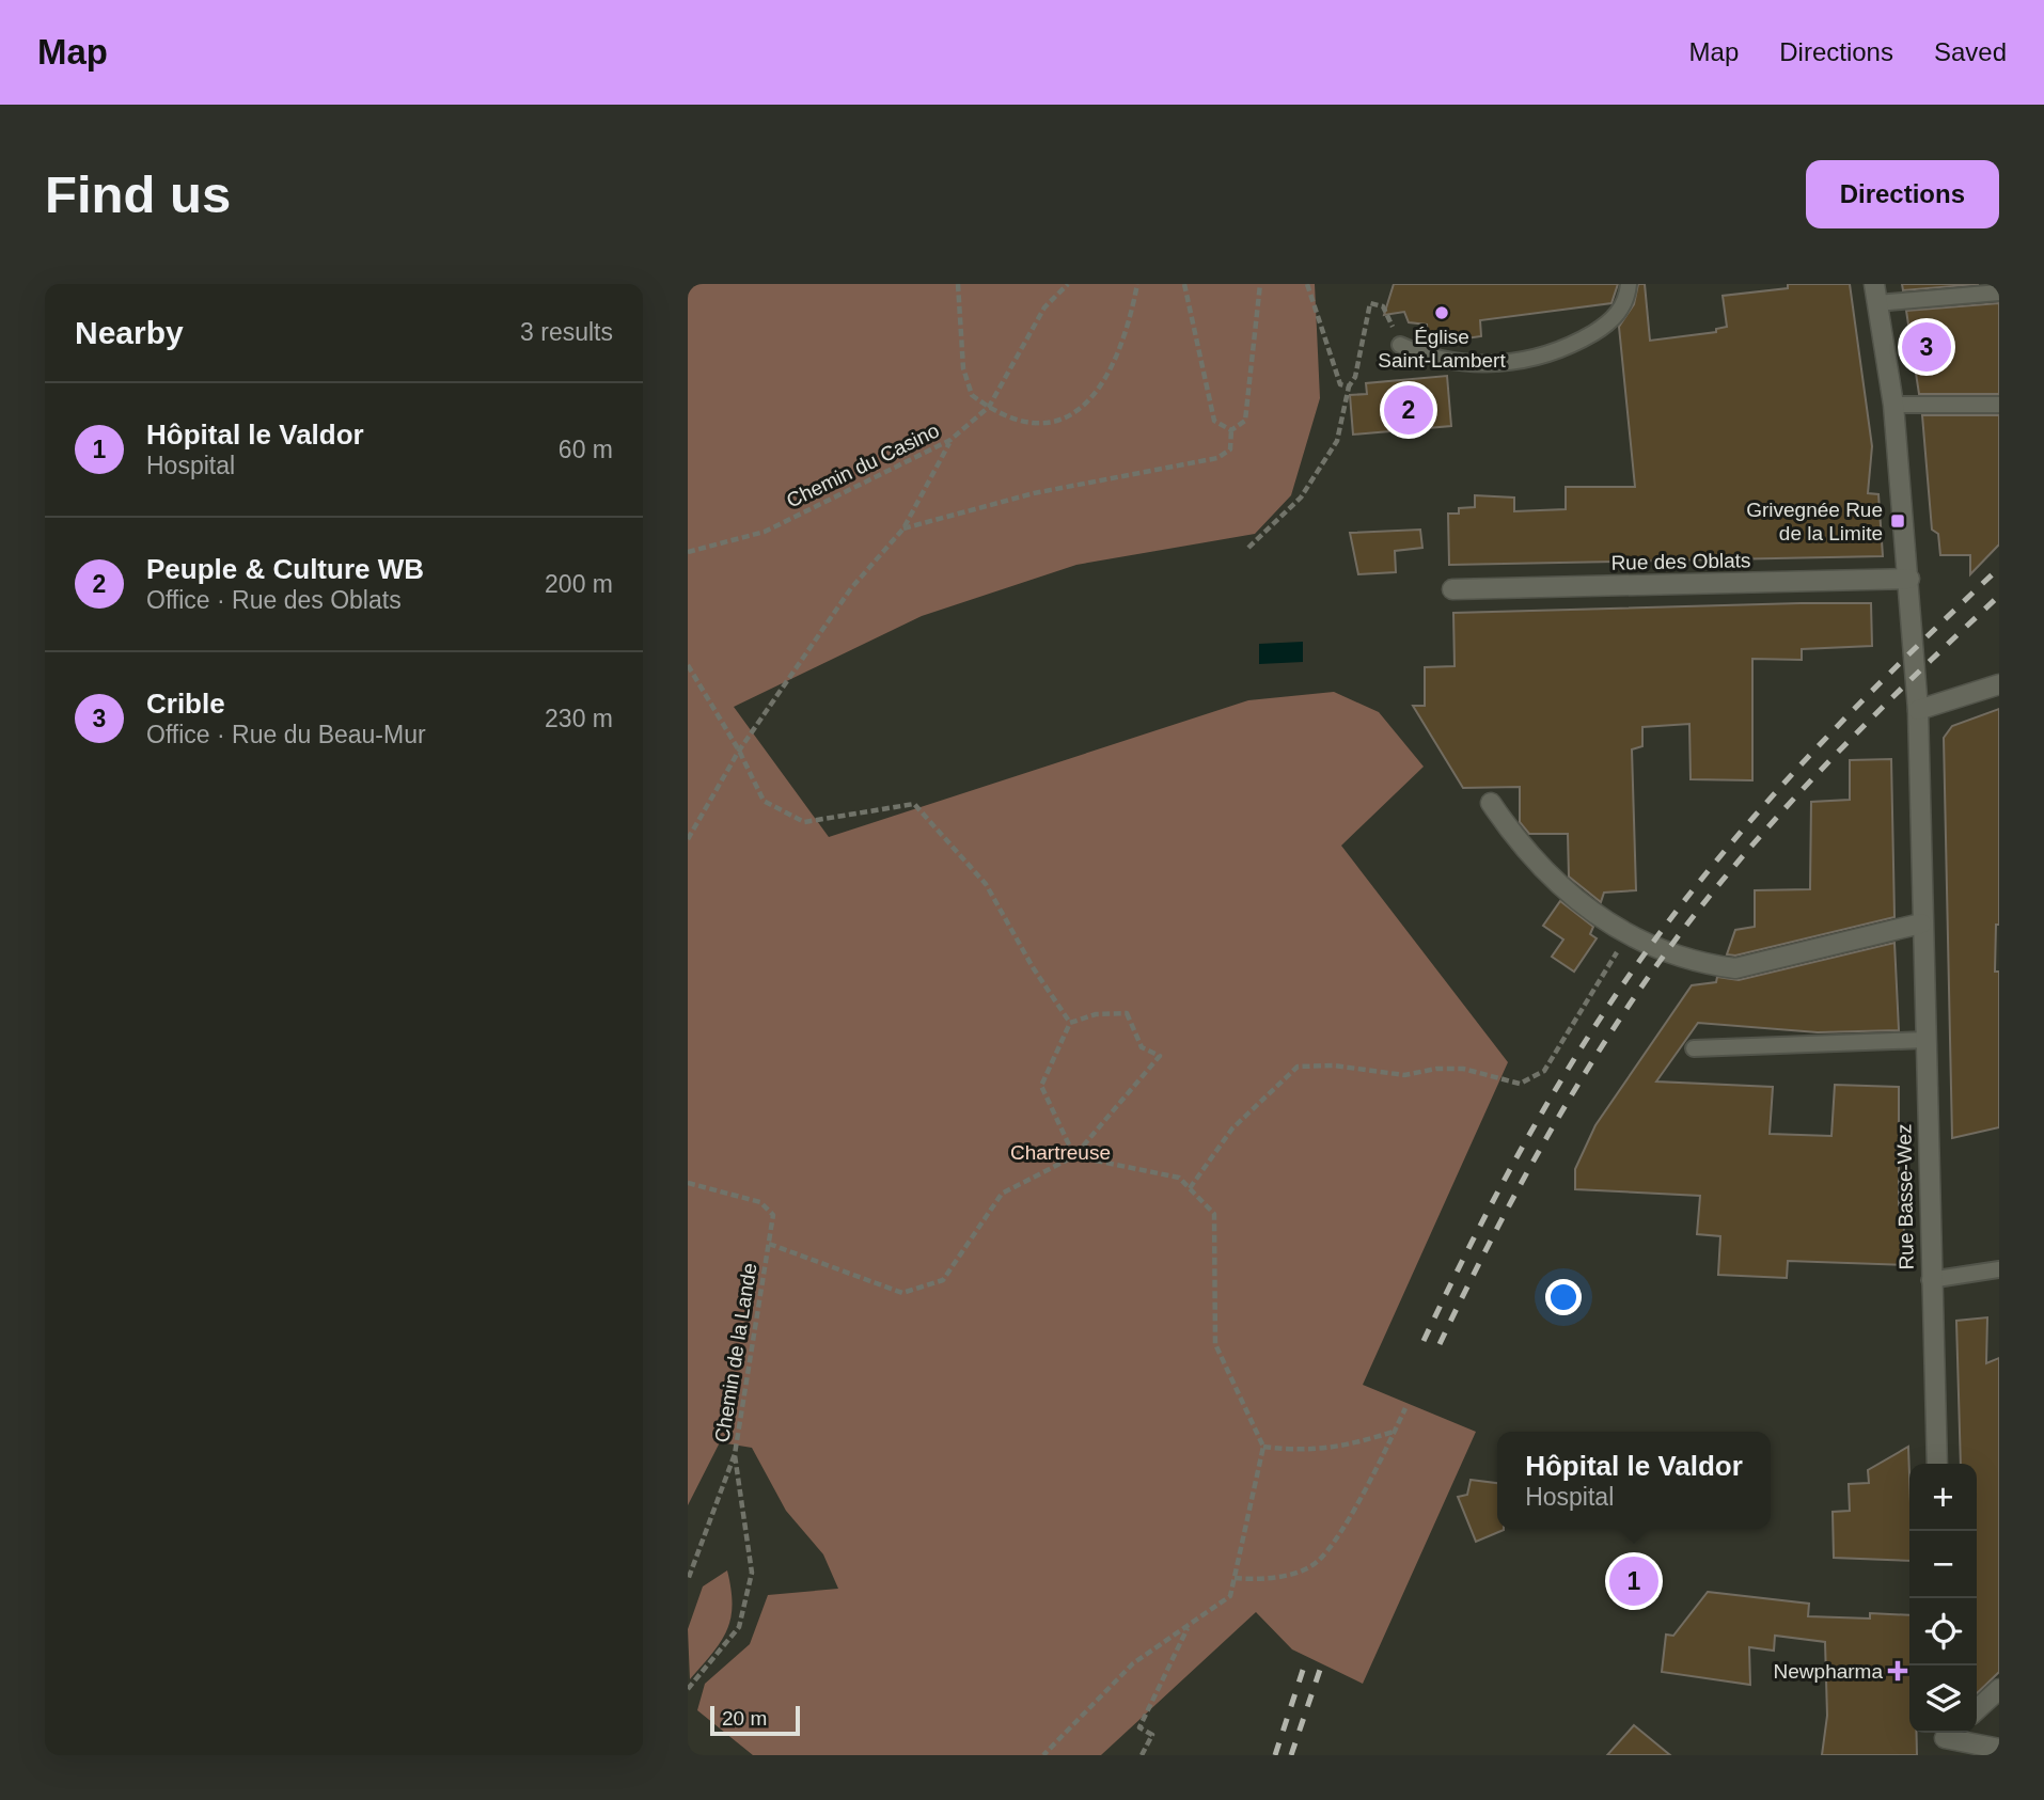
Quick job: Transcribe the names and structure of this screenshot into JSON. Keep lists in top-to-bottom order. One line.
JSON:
{"streets":{"street":["Rue des Oblats","Rue Basse-Wez"],"path":["Chemin du Casino","Chemin de la Lande"]},"crossings":[["Rue des Oblats","Rue Basse-Wez"]],"parks":["Chartreuse"],"places":{"other":["Église Saint-Lambert"],"transit":["Grivegnée Rue de la Limite"],"health":["Newpharma"]},"scale_bar":"20 m","page":{"header":"Map","nav":["Map","Directions","Saved"],"buttons":"Directions","title":"Find us","heading":["Nearby","3 results"],"pins":["3","2","1"],"list":[{"mark":"1","name":"Hôpital le Valdor","note":"Hospital","value":"60 m"},{"mark":"2","name":"Peuple & Culture WB","note":"Office · Rue des Oblats","value":"200 m"},{"mark":"3","name":"Crible","note":"Office · Rue du Beau-Mur","value":"230 m"}],"popup":["Hôpital le Valdor","Hospital"],"map_buttons":["+","−"],"scale":"20 m"}}
